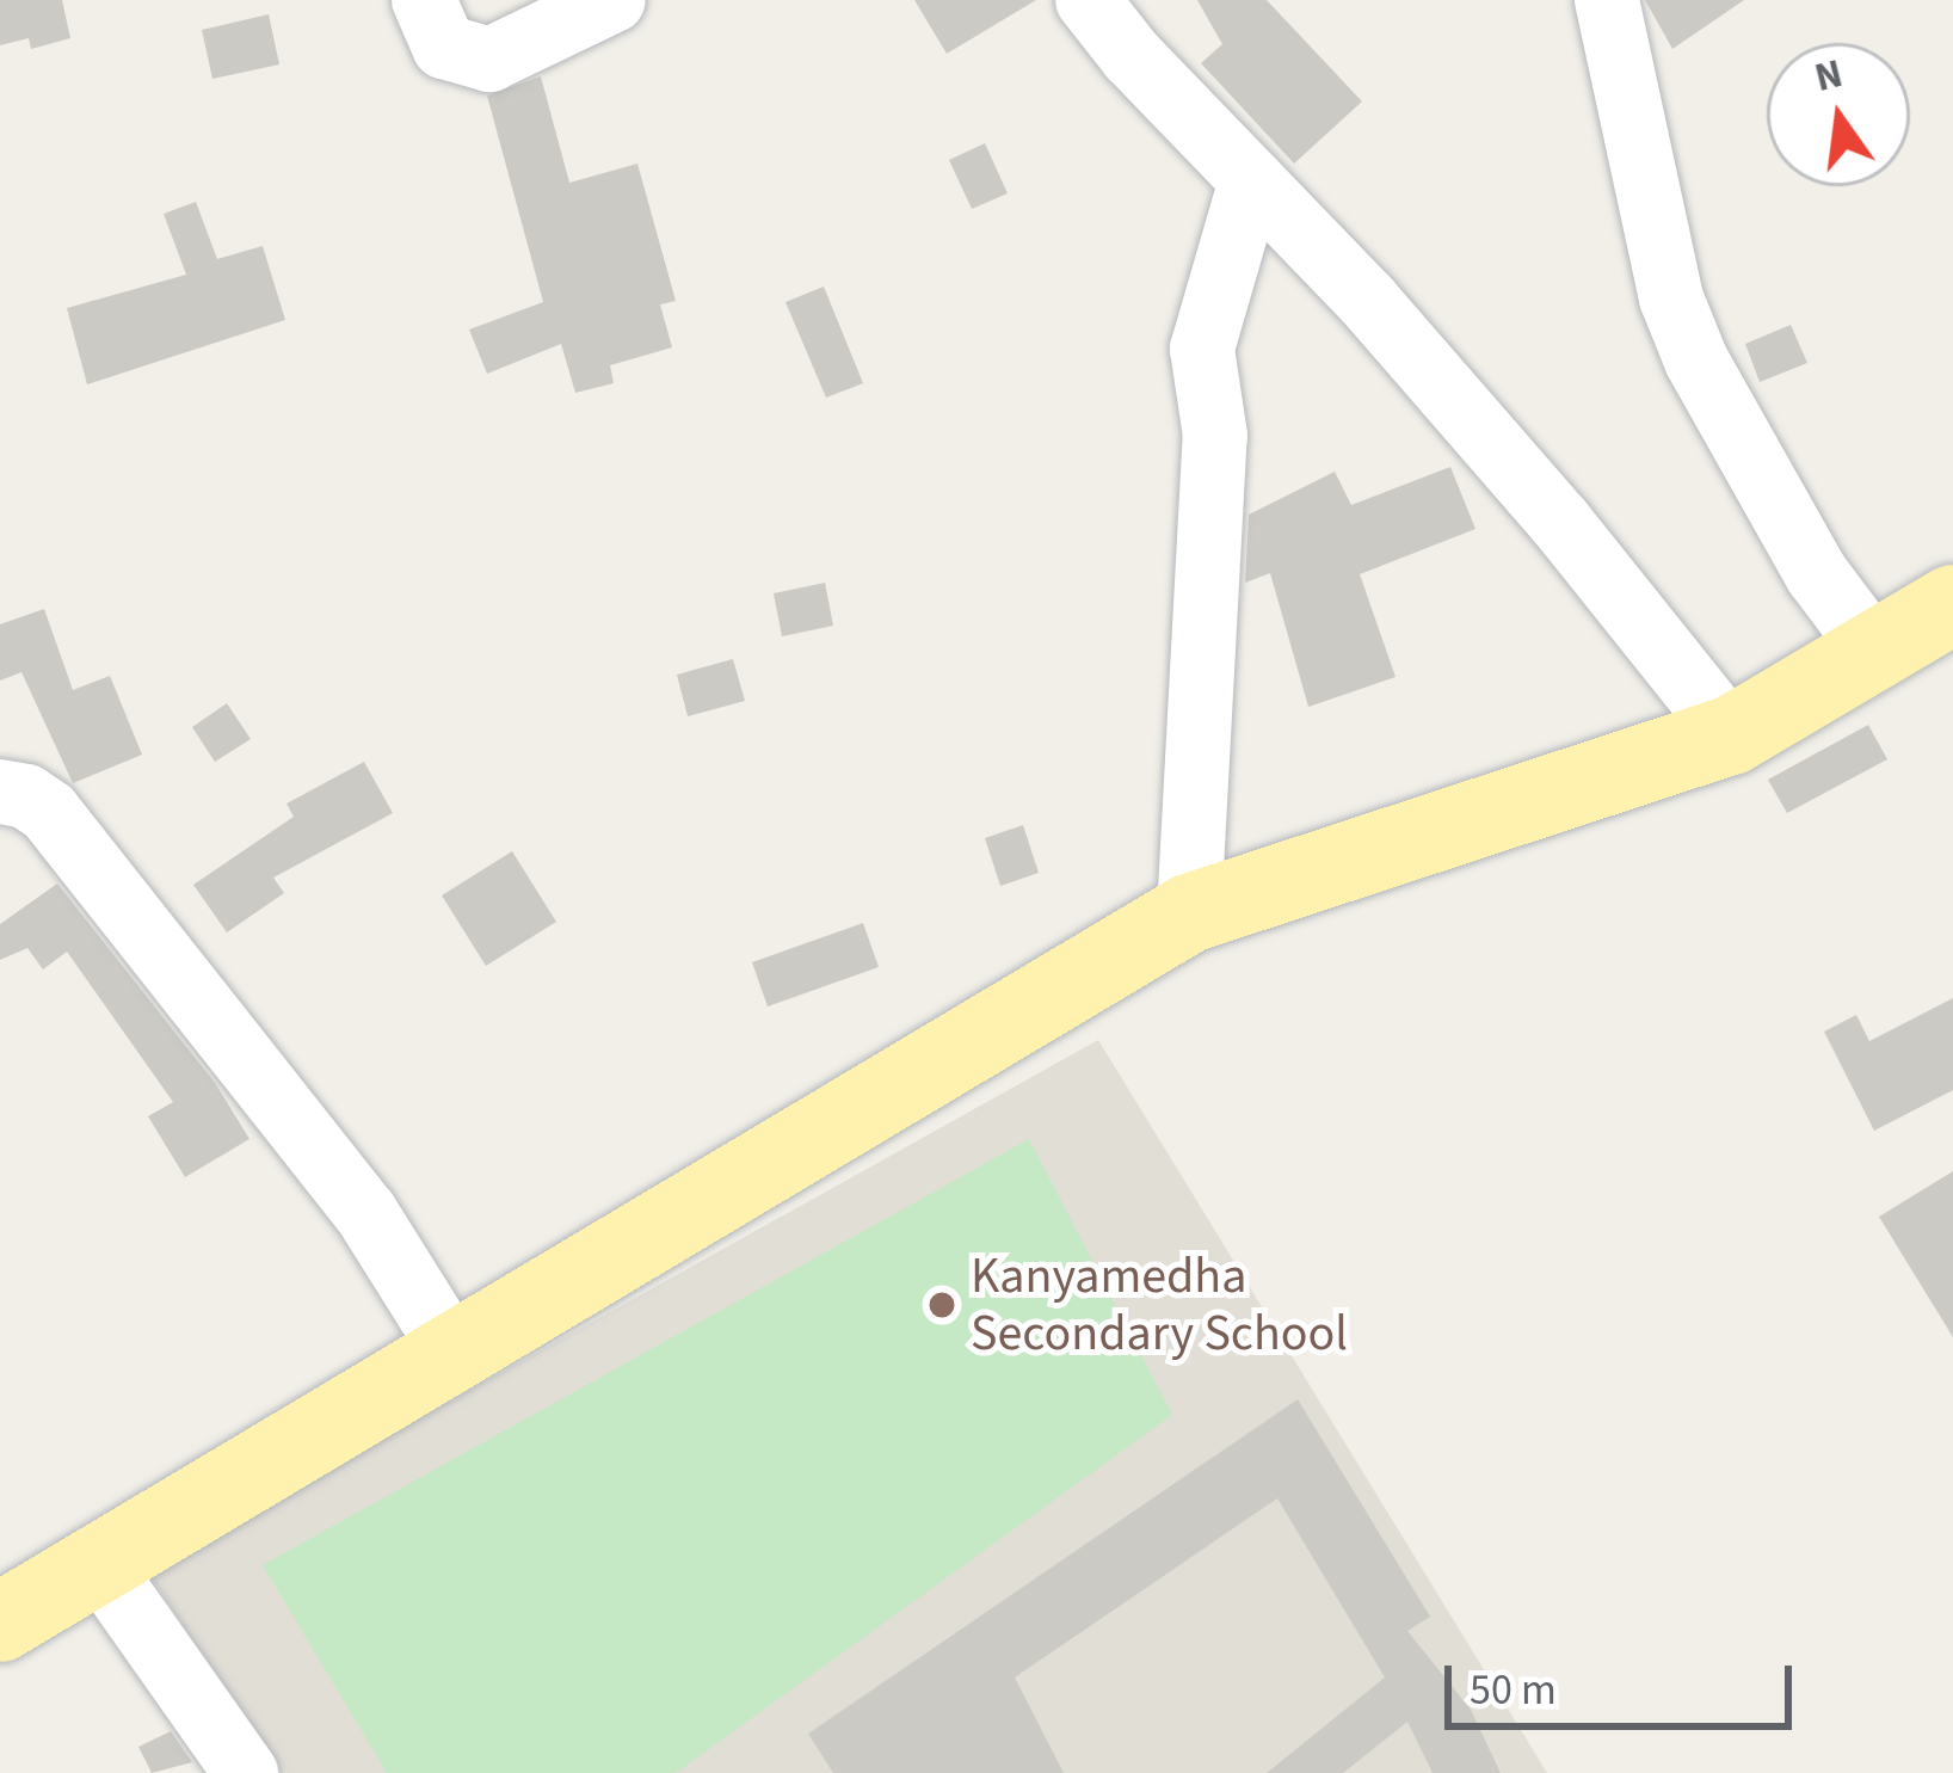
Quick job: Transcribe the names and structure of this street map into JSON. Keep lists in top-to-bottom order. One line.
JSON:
{"places":["Kanyamedha Secondary School"],"scale_bar":"50 m","north":"top"}
